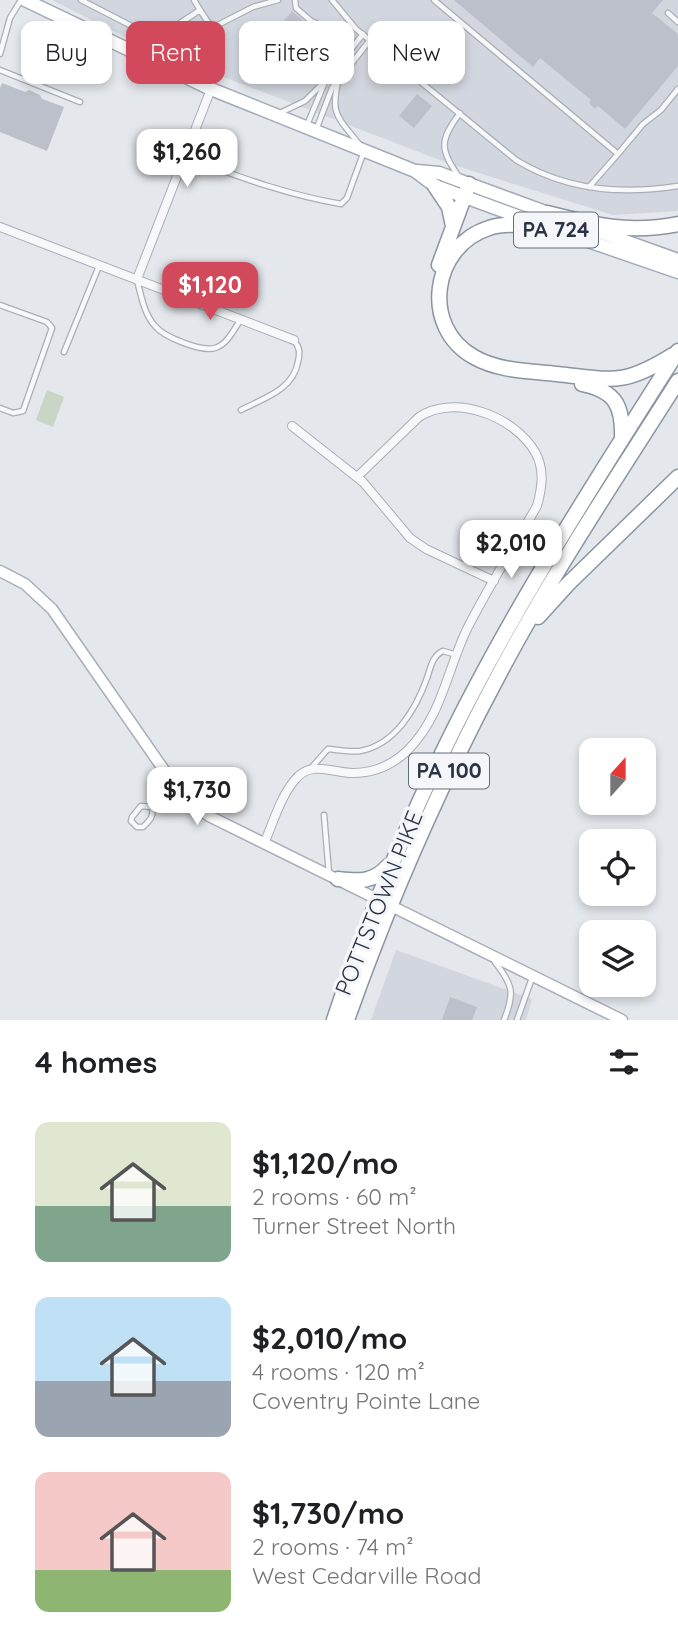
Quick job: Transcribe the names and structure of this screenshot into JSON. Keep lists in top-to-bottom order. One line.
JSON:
{"streets":{"highway":["PA 100","POTTSTOWN PIKE"],"main road":["PA 724"]},"north":"top","page":{"chip":["Buy","Rent","Filters","New"],"price":["$1,260","$1,120","$2,010","$1,730"],"heading":"4 homes","list":[{"name":"$1,120/mo","note":"2 rooms · 60 m² · Turner Street North"},{"name":"$2,010/mo","note":"4 rooms · 120 m² · Coventry Pointe Lane"},{"name":"$1,730/mo","note":"2 rooms · 74 m² · West Cedarville Road"}]}}
